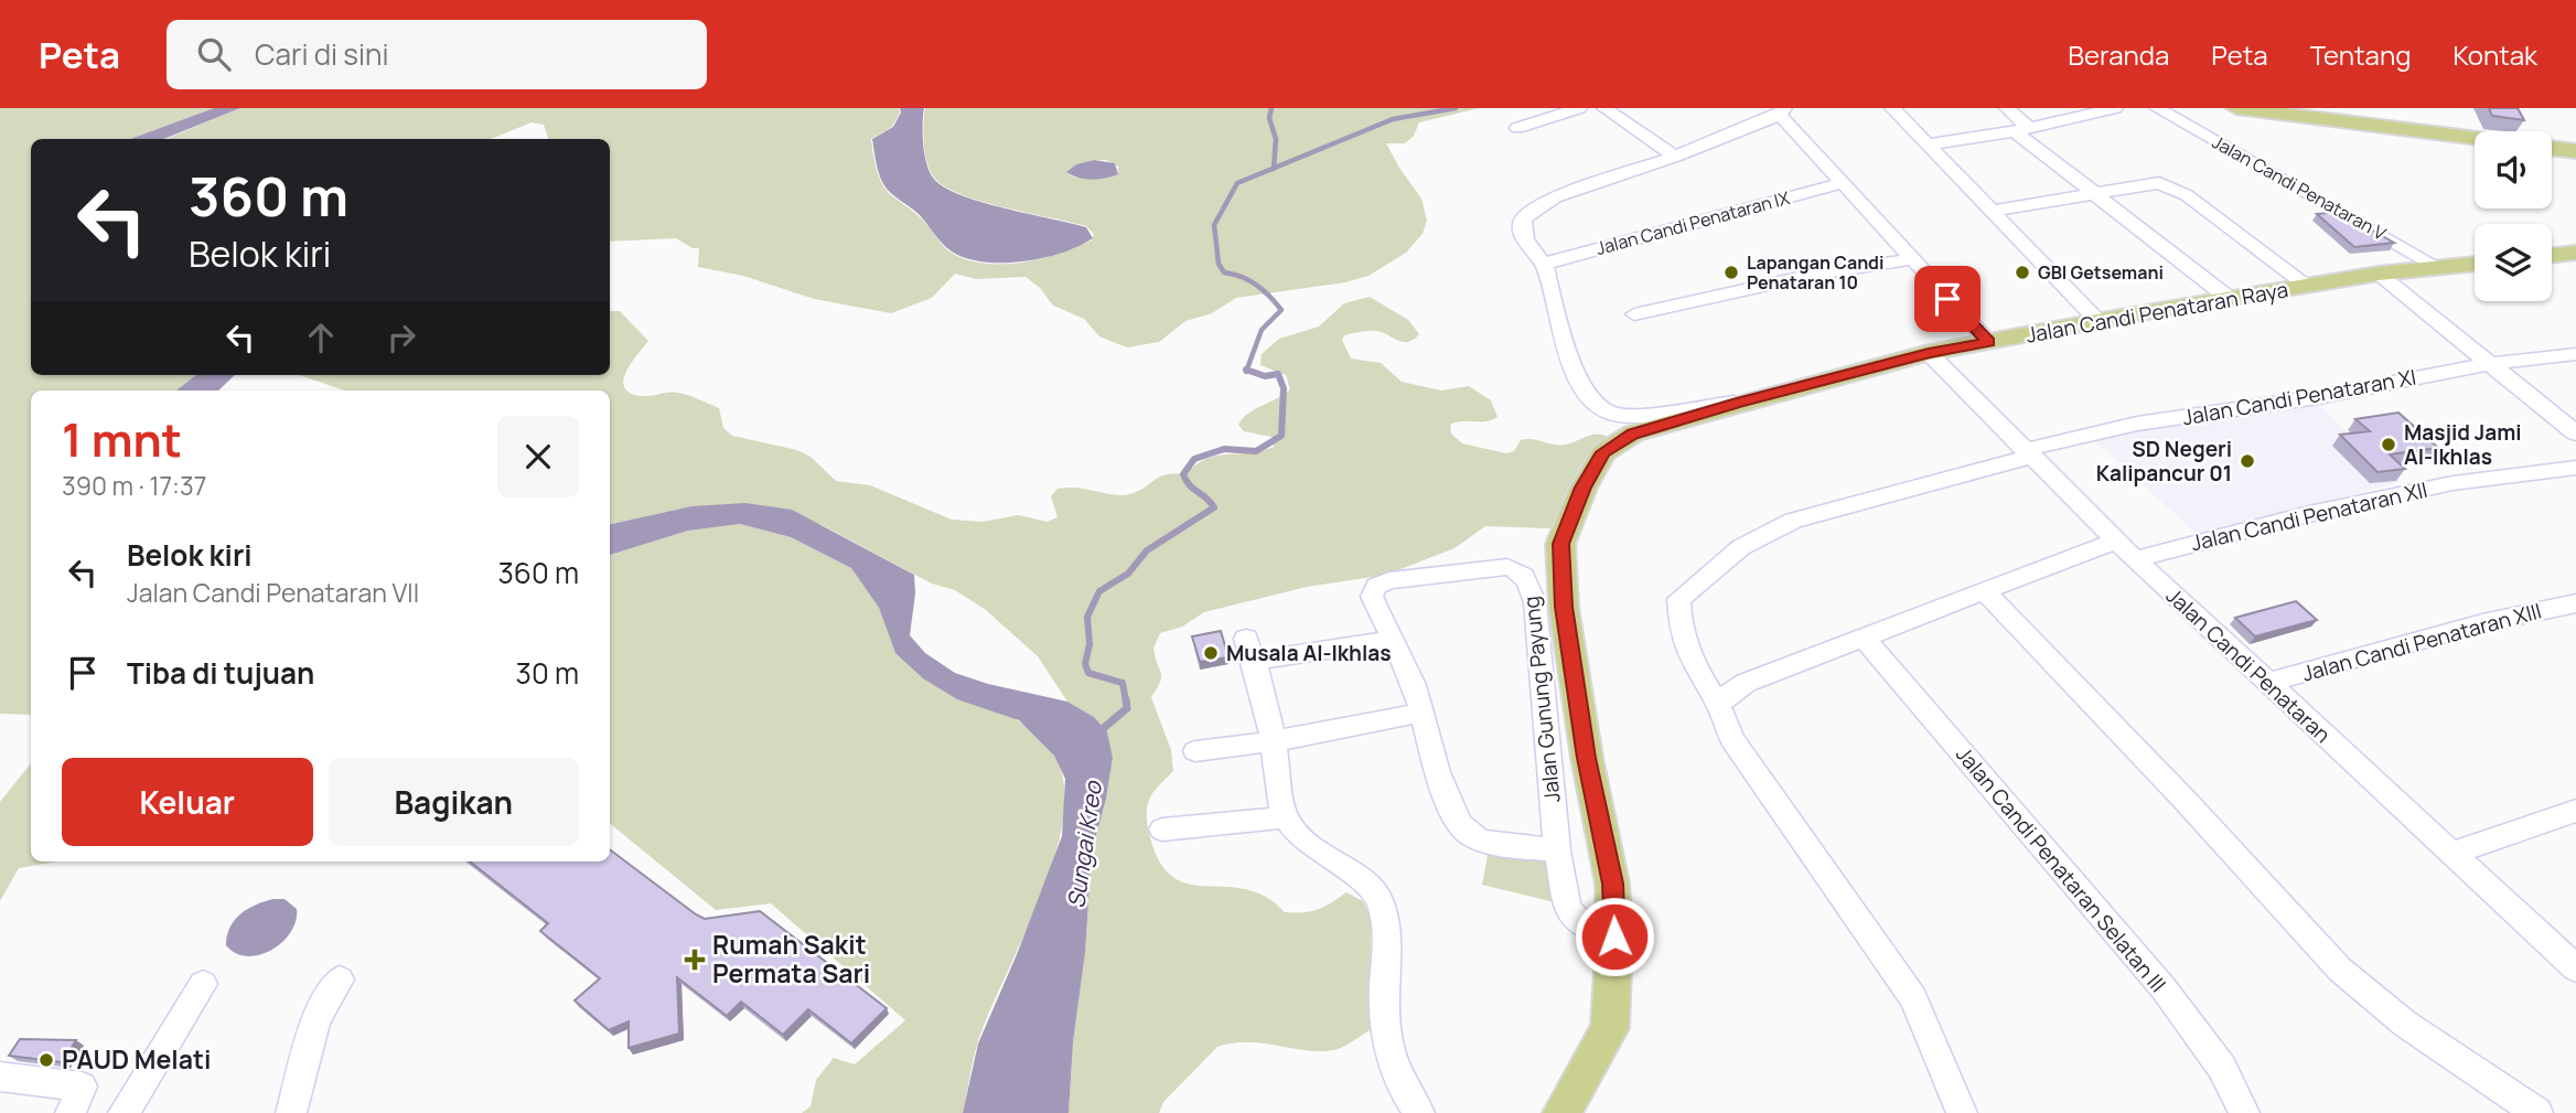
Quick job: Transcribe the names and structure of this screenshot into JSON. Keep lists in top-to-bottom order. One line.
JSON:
{"streets":{"main road":["Jalan Candi Penataran Raya"],"street":["Jalan Candi Penataran V","Jalan Candi Penataran IX","Jalan Candi Penataran XI","Jalan Candi Penataran XII","Jalan Candi Penataran XIII","Jalan Candi Penataran","Jalan Gunung Payung","Jalan Candi Penataran Selatan III"]},"crossings":[["Jalan Candi Penataran V","Jalan Candi Penataran Raya"],["Jalan Candi Penataran Raya","Jalan Candi Penataran"],["Jalan Candi Penataran Raya","Jalan Gunung Payung"],["Jalan Candi Penataran XI","Jalan Candi Penataran"],["Jalan Candi Penataran XII","Jalan Candi Penataran"],["Jalan Candi Penataran XIII","Jalan Candi Penataran"]],"water":["Sungai Kreo"],"places":{"other":["Lapangan Candi Penataran 10","GBI Getsemani","Masjid Jami Al-Ikhlas","SD Negeri Kalipancur 01","Musala Al-Ikhlas","PAUD Melati"],"health":["Rumah Sakit Permata Sari"]},"page":{"header":"Peta","search":"Cari di sini","nav":["Beranda","Peta","Tentang","Kontak"],"turn":["360 m","Belok kiri"],"heading":["1 mnt","390 m · 17:37"],"list":[{"name":"Belok kiri","note":"Jalan Candi Penataran VII","value":"360 m"},{"name":"Tiba di tujuan","value":"30 m"}],"buttons":["Keluar","Bagikan"]}}
